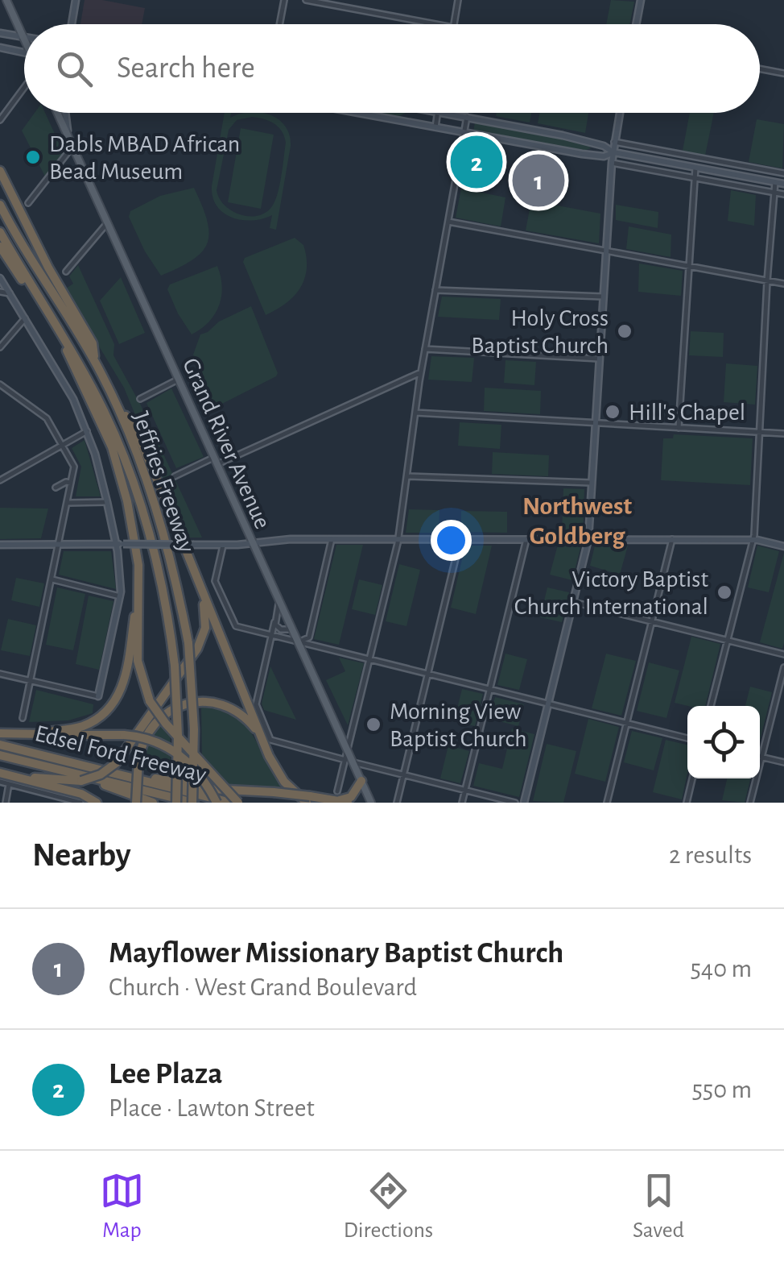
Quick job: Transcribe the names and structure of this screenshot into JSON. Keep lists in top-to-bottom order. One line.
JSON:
{"streets":{"highway":["Jeffries Freeway","Edsel Ford Freeway"],"main road":["Grand River Avenue"]},"crossings":[["Jeffries Freeway","Edsel Ford Freeway"]],"districts":["Northwest Goldberg"],"places":["Dabls MBAD African Bead Museum","Holy Cross Baptist Church","Hill's Chapel","Victory Baptist Church International","Morning View Baptist Church"],"page":{"search":"Search here","pins":["2","1"],"heading":["Nearby","2 results"],"list":[{"mark":"1","name":"Mayflower Missionary Baptist Church","note":"Church · West Grand Boulevard","value":"540 m"},{"mark":"2","name":"Lee Plaza","note":"Place · Lawton Street","value":"550 m"}],"nav":["Map","Directions","Saved"]}}
